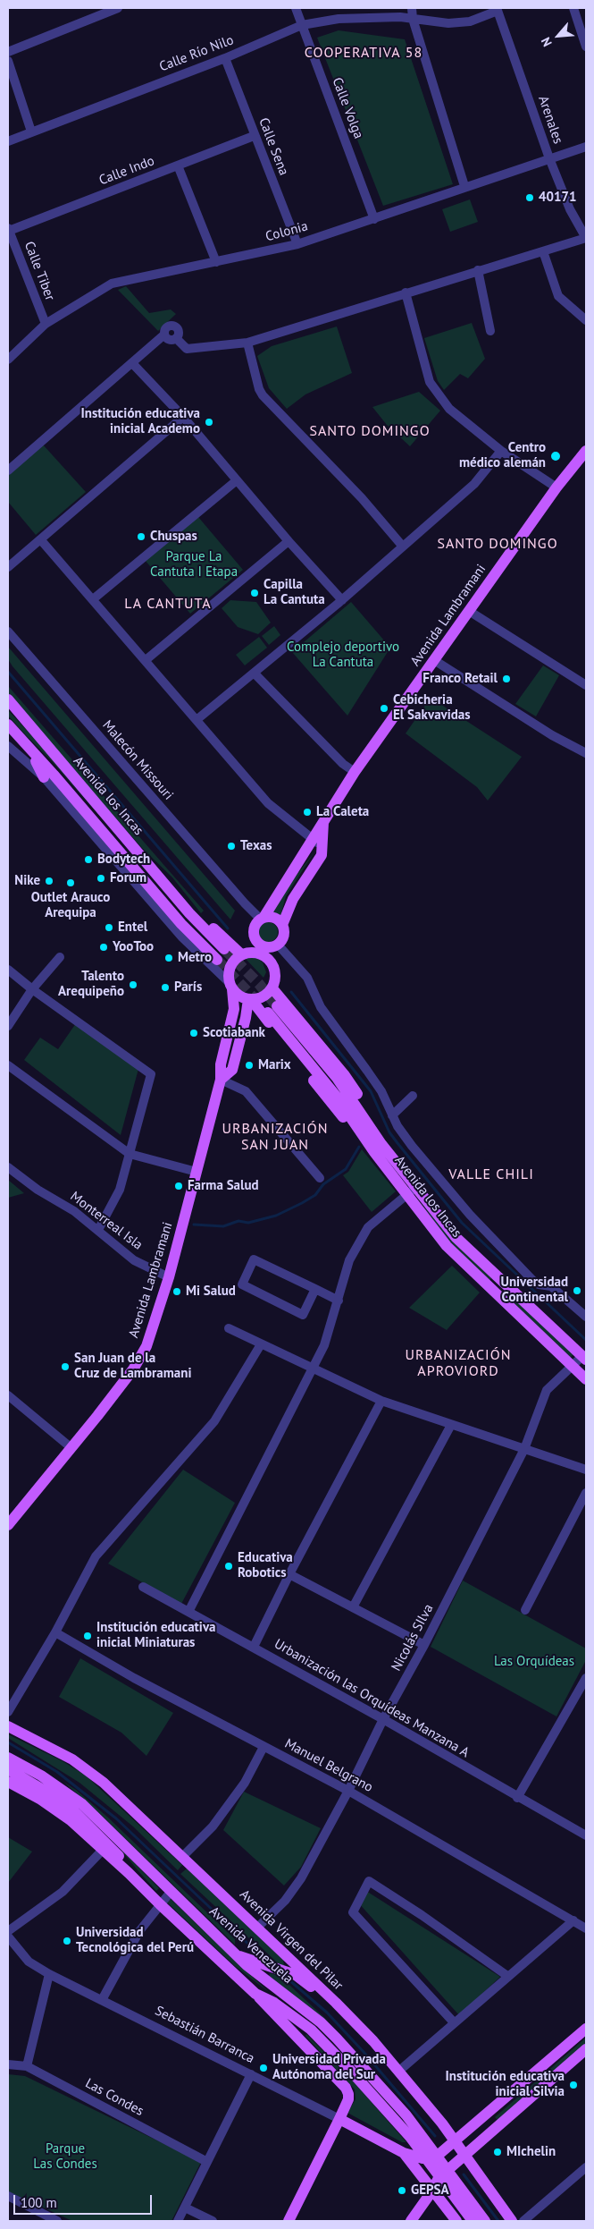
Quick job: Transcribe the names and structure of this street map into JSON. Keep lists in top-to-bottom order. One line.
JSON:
{"streets":{"main road":["Avenida Lambramani","Avenida los Incas","Avenida Virgen del Pilar","Avenida Venezuela","Sebastián Barranca"],"street":["Calle Río Nilo","Calle Volga","Arenales","Calle Sena","Calle Indo","Colonia","Calle Tiber","Malecón Missouri","Monterreal Isla","Nicolás SIlva","Urbanización las Orquídeas Manzana A","Manuel Belgrano","Las Condes"]},"crossings":[["Calle Río Nilo","Calle Volga"],["Calle Río Nilo","Arenales"],["Calle Río Nilo","Calle Sena"],["Calle Volga","Colonia"],["Arenales","Colonia"],["Calle Sena","Calle Indo"],["Calle Sena","Colonia"],["Calle Indo","Calle Tiber"],["Colonia","Calle Tiber"],["Avenida Lambramani","Malecón Missouri"],["Avenida Lambramani","Monterreal Isla"],["Avenida los Incas","Nicolás SIlva"],["Nicolás SIlva","Urbanización las Orquídeas Manzana A"],["Nicolás SIlva","Manuel Belgrano"],["Nicolás SIlva","Avenida Virgen del Pilar"]],"districts":["COOPERATIVA 58","SANTO DOMINGO","SANTO DOMINGO","LA CANTUTA","URBANIZACIÓN SAN JUAN","VALLE CHILI","URBANIZACIÓN APROVIORD"],"parks":["Parque La Cantuta I Etapa","Complejo deportivo La Cantuta","Las Orquídeas","Parque Las Condes"],"places":["40171","Institución educativa inicial Academo","Centro médico alemán","Chuspas","Capilla La Cantuta","Franco Retail","Cebicheria El Sakvavidas","La Caleta","Texas","Bodytech","Forum","Nike","Outlet Arauco Arequipa","Entel","YooToo","Metro","Talento Arequipeño","París","Scotiabank","Marix","Farma Salud","Universidad Continental","Mi Salud","San Juan de la Cruz de Lambramani","Educativa Robotics","Institución educativa inicial Miniaturas","Universidad Tecnológica del Perú","Universidad Privada Autónoma del Sur","Institución educativa inicial Silvia","MIchelin","GEPSA"],"scale_bar":"100 m","north":"bottom left"}
